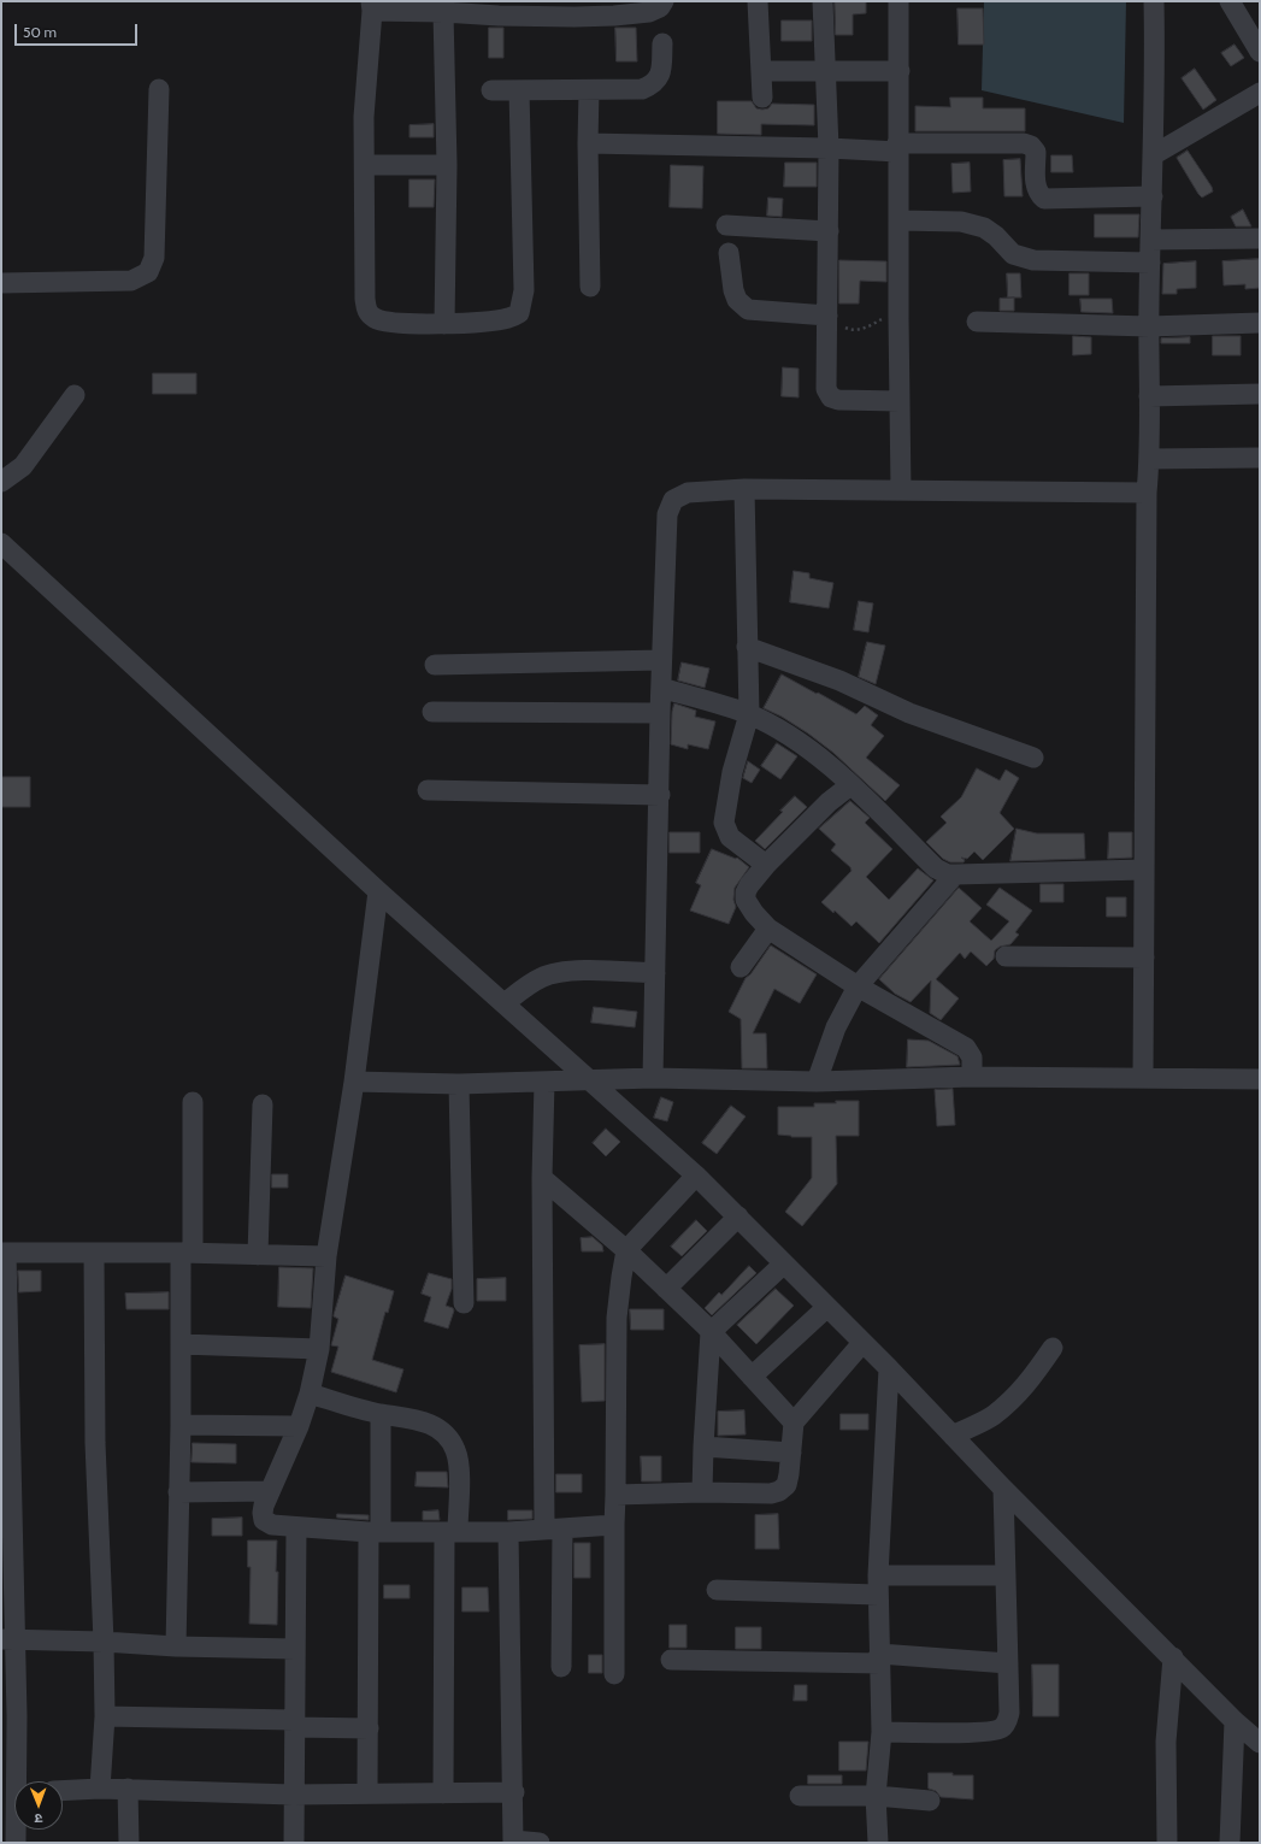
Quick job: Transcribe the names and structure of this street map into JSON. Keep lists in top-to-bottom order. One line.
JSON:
{"scale_bar":"50 m","north":"bottom"}
